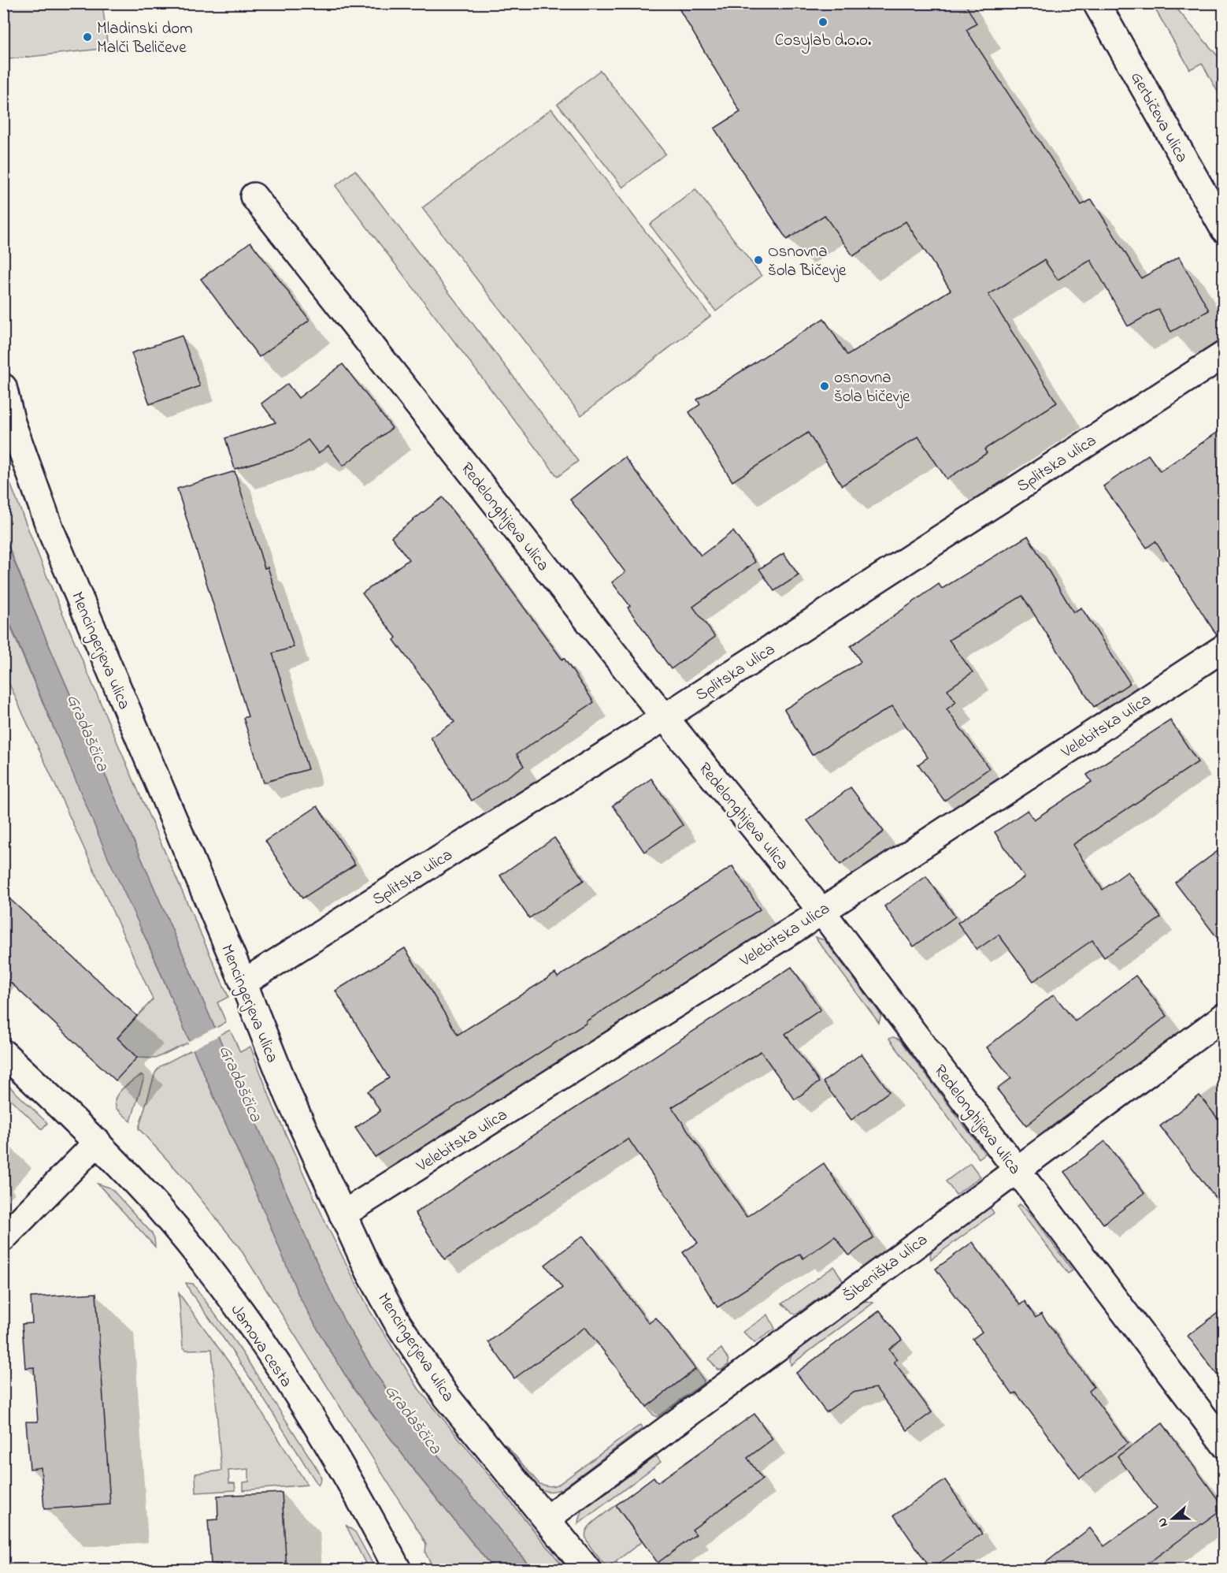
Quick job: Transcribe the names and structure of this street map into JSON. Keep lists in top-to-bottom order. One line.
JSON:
{"streets":{"street":["Gerbičeva ulica","Splitska ulica","Redelonghijeva ulica","Mencingerjeva ulica","Velebitska ulica","Šibeniška ulica","Jamova cesta"]},"crossings":[["Splitska ulica","Redelonghijeva ulica"],["Splitska ulica","Mencingerjeva ulica"],["Redelonghijeva ulica","Velebitska ulica"],["Redelonghijeva ulica","Šibeniška ulica"],["Mencingerjeva ulica","Velebitska ulica"],["Mencingerjeva ulica","Šibeniška ulica"]],"water":["Gradaščica"],"places":["Cosylab d.o.o.","Mladinski dom Malči Beličeve","Osnovna šola Bičevje","osnovna šola bičevje"],"north":"left"}
